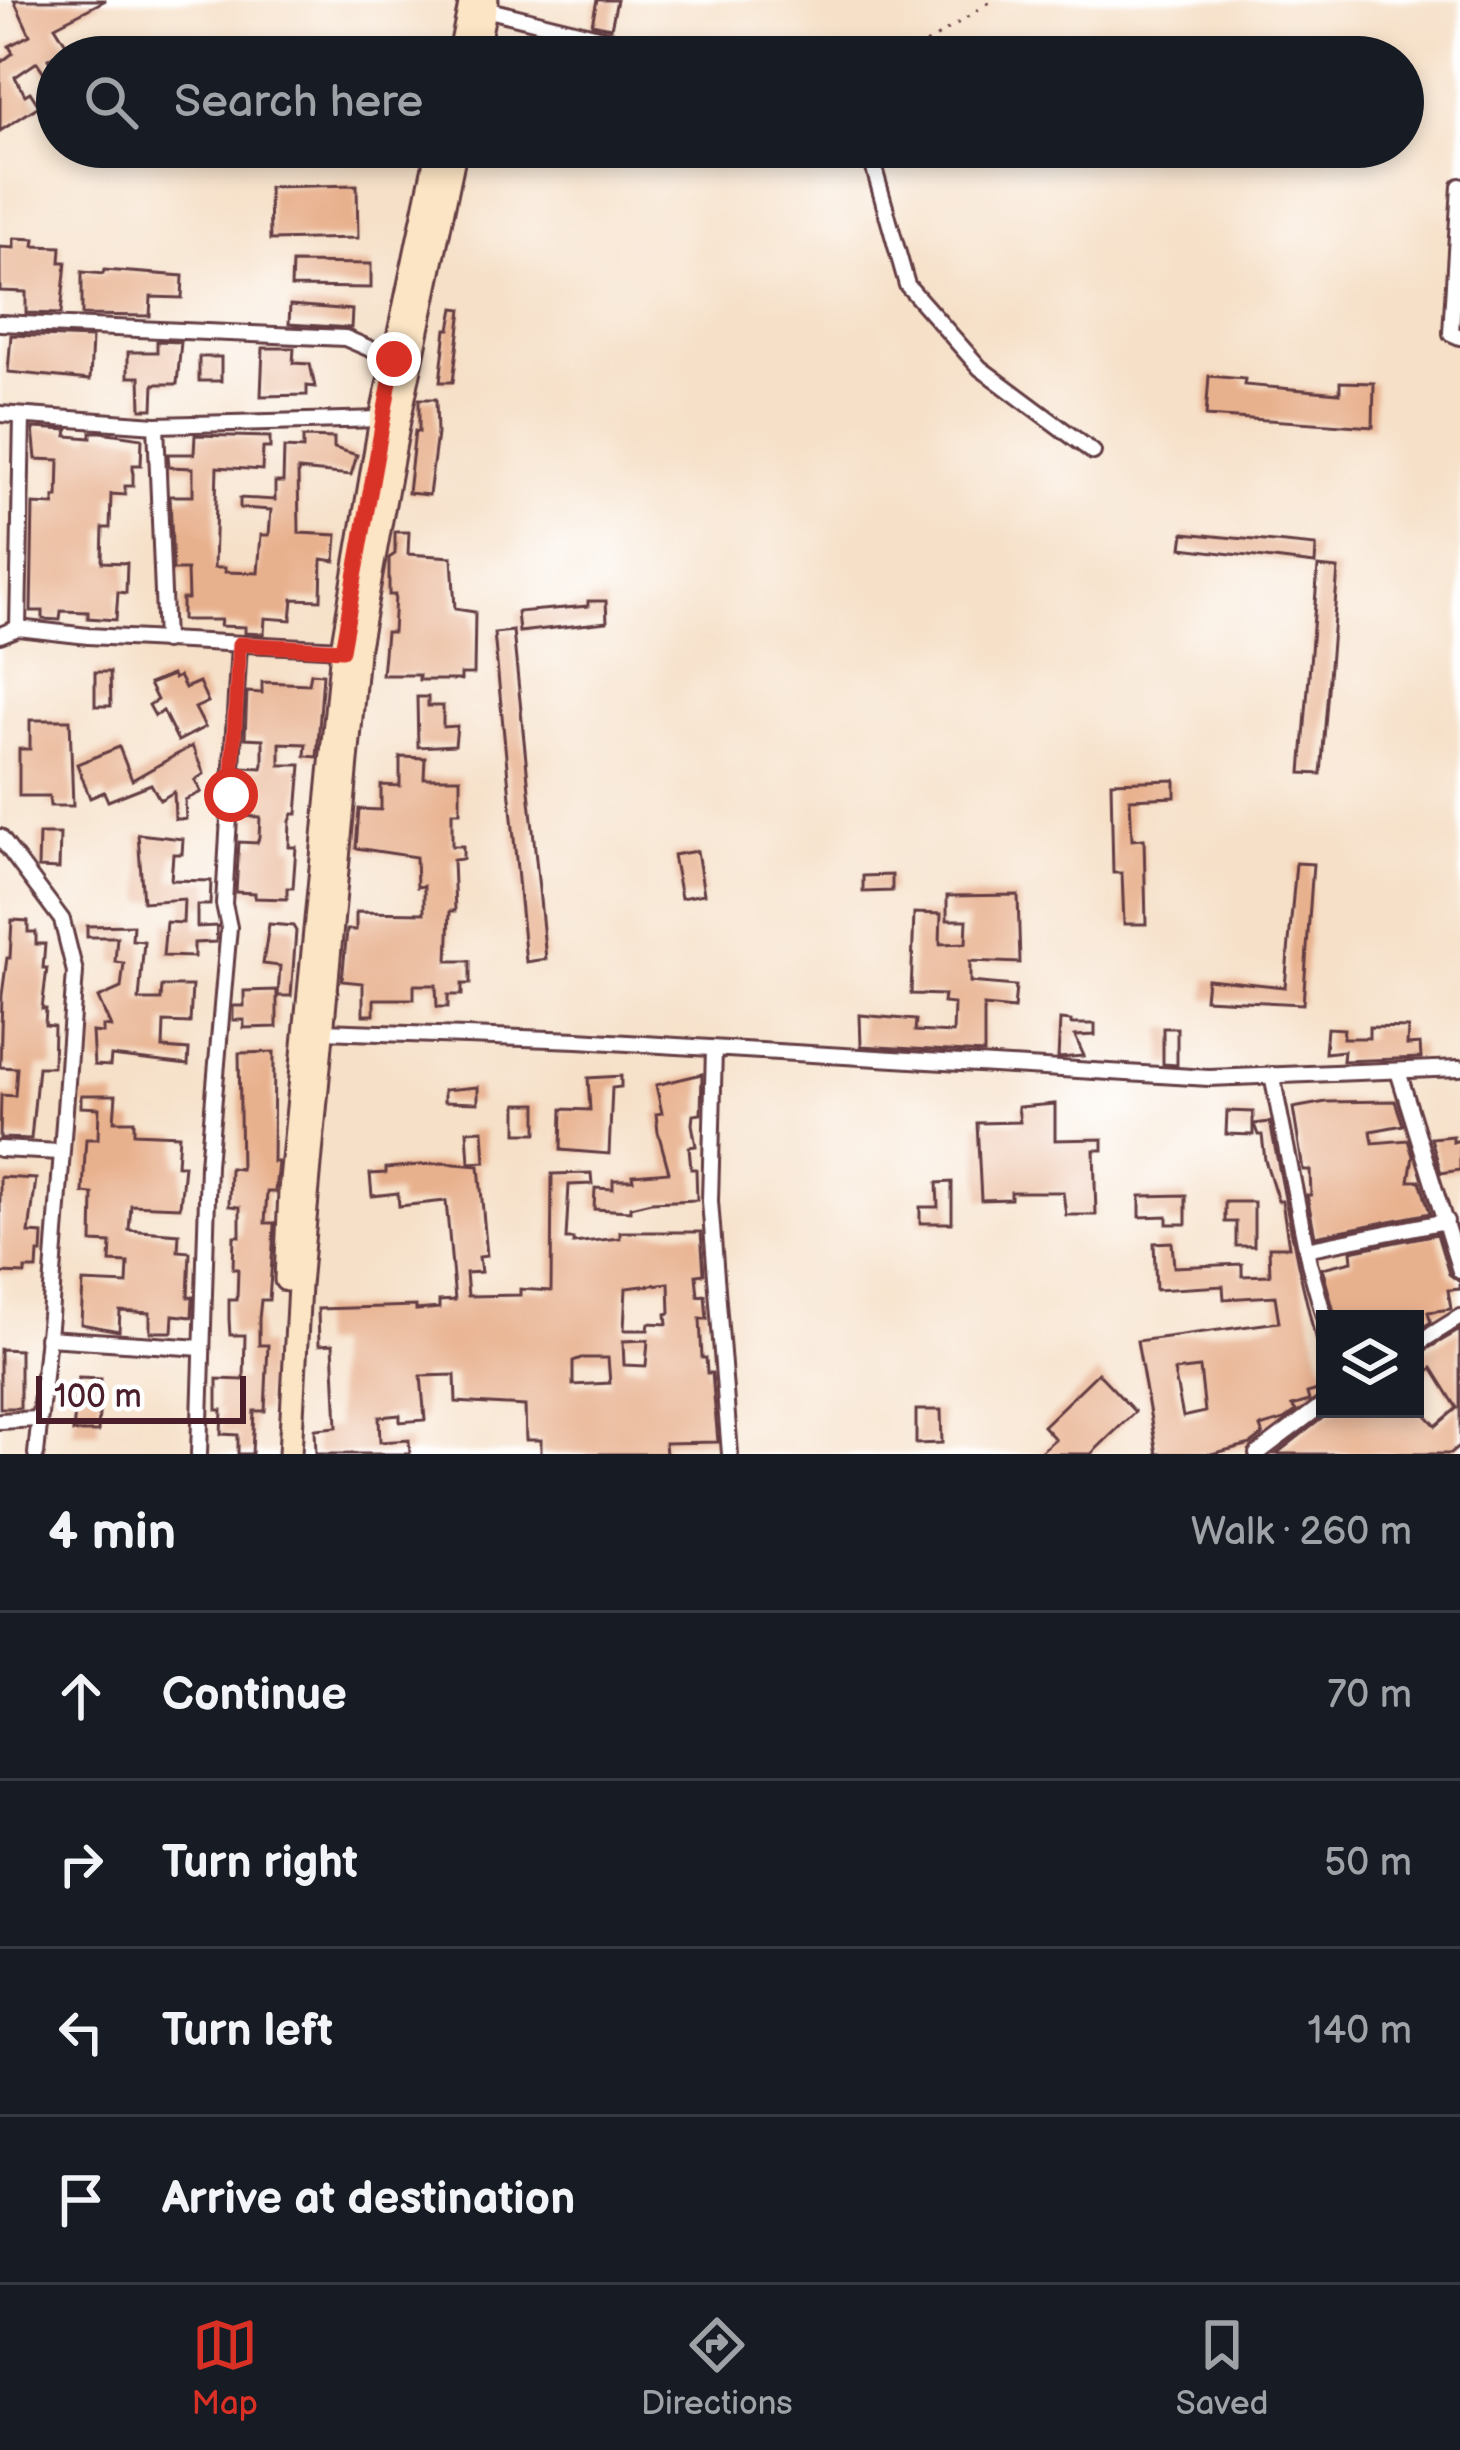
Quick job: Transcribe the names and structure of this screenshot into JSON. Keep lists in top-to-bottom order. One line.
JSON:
{"scale_bar":"100 m","page":{"search":"Search here","scale":"100 m","heading":["4 min","Walk · 260 m"],"list":[["Continue","70 m"],["Turn right","50 m"],["Turn left","140 m"],"Arrive at destination"],"nav":["Map","Directions","Saved"]}}
